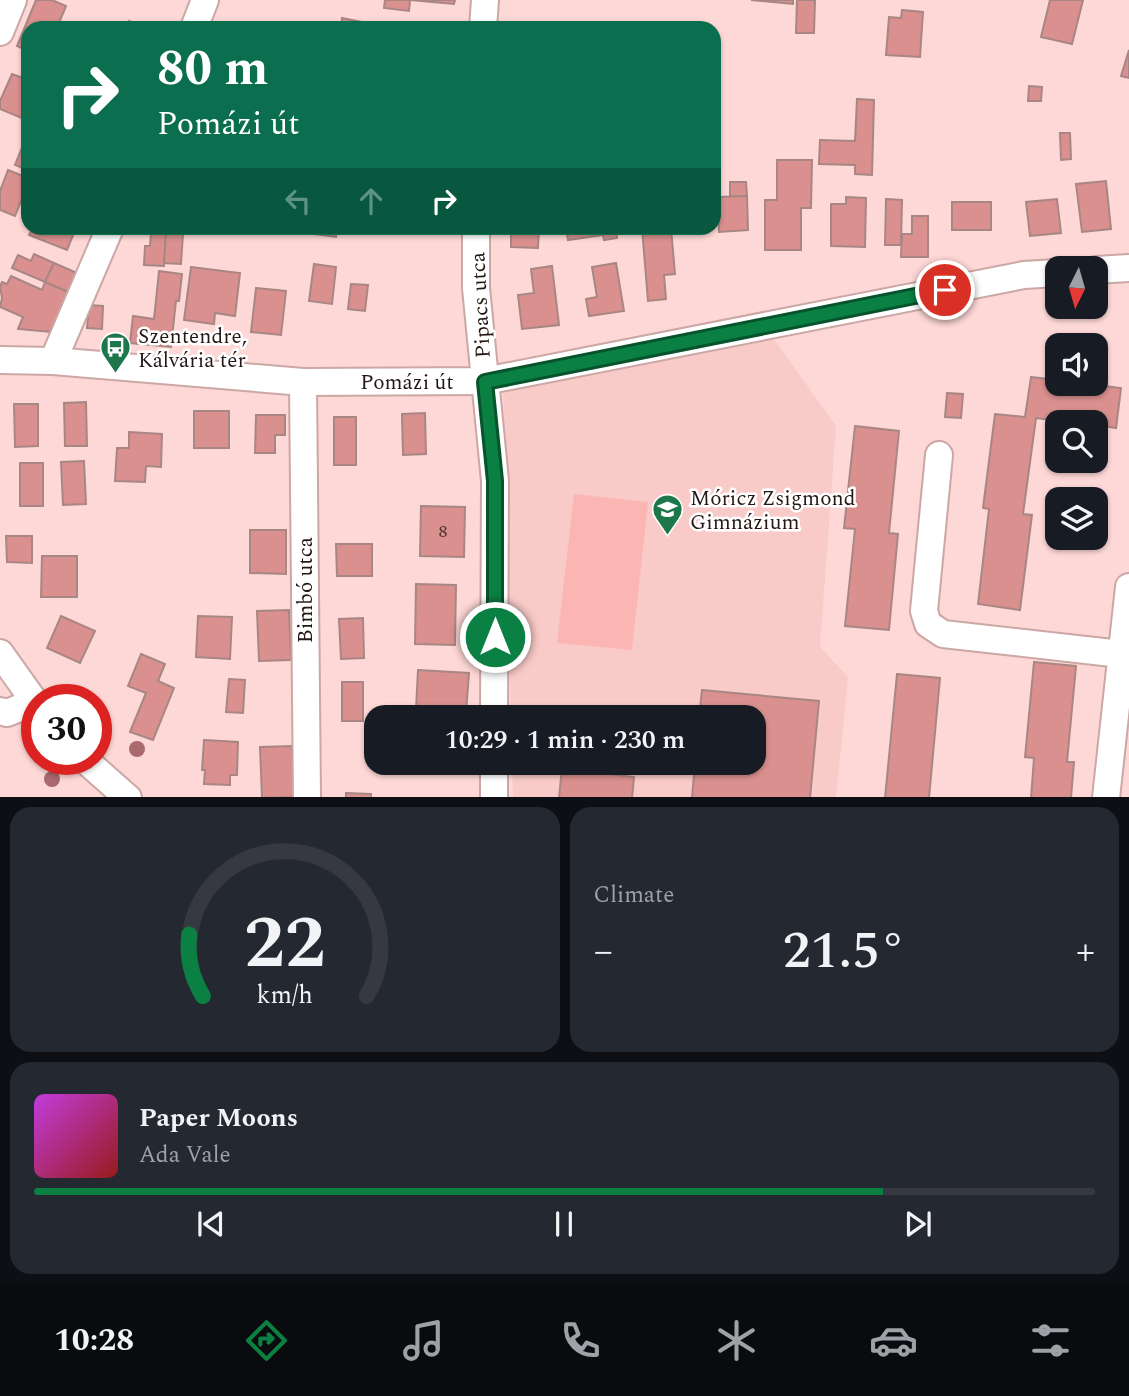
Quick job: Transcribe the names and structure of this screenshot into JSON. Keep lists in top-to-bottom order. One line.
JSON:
{"streets":{"street":["Pipacs utca","Pomázi út","Bimbó utca"]},"crossings":[["Pipacs utca","Pomázi út"],["Pomázi út","Bimbó utca"]],"places":{"bus stop":["Szentendre, Kálvária tér"],"school or university":["Móricz Zsigmond Gimnázium"]},"house_numbers":["8"],"north":"bottom","page":{"turn":["80 m","Pomázi út"],"limit":"30","trip":"10:29 · 1 min · 230 m","tile":"Climate","heat":["−","21.5°","+"],"song":["Paper Moons","Ada Vale"],"tabs":"10:28","gauge":["22","km/h"]}}
